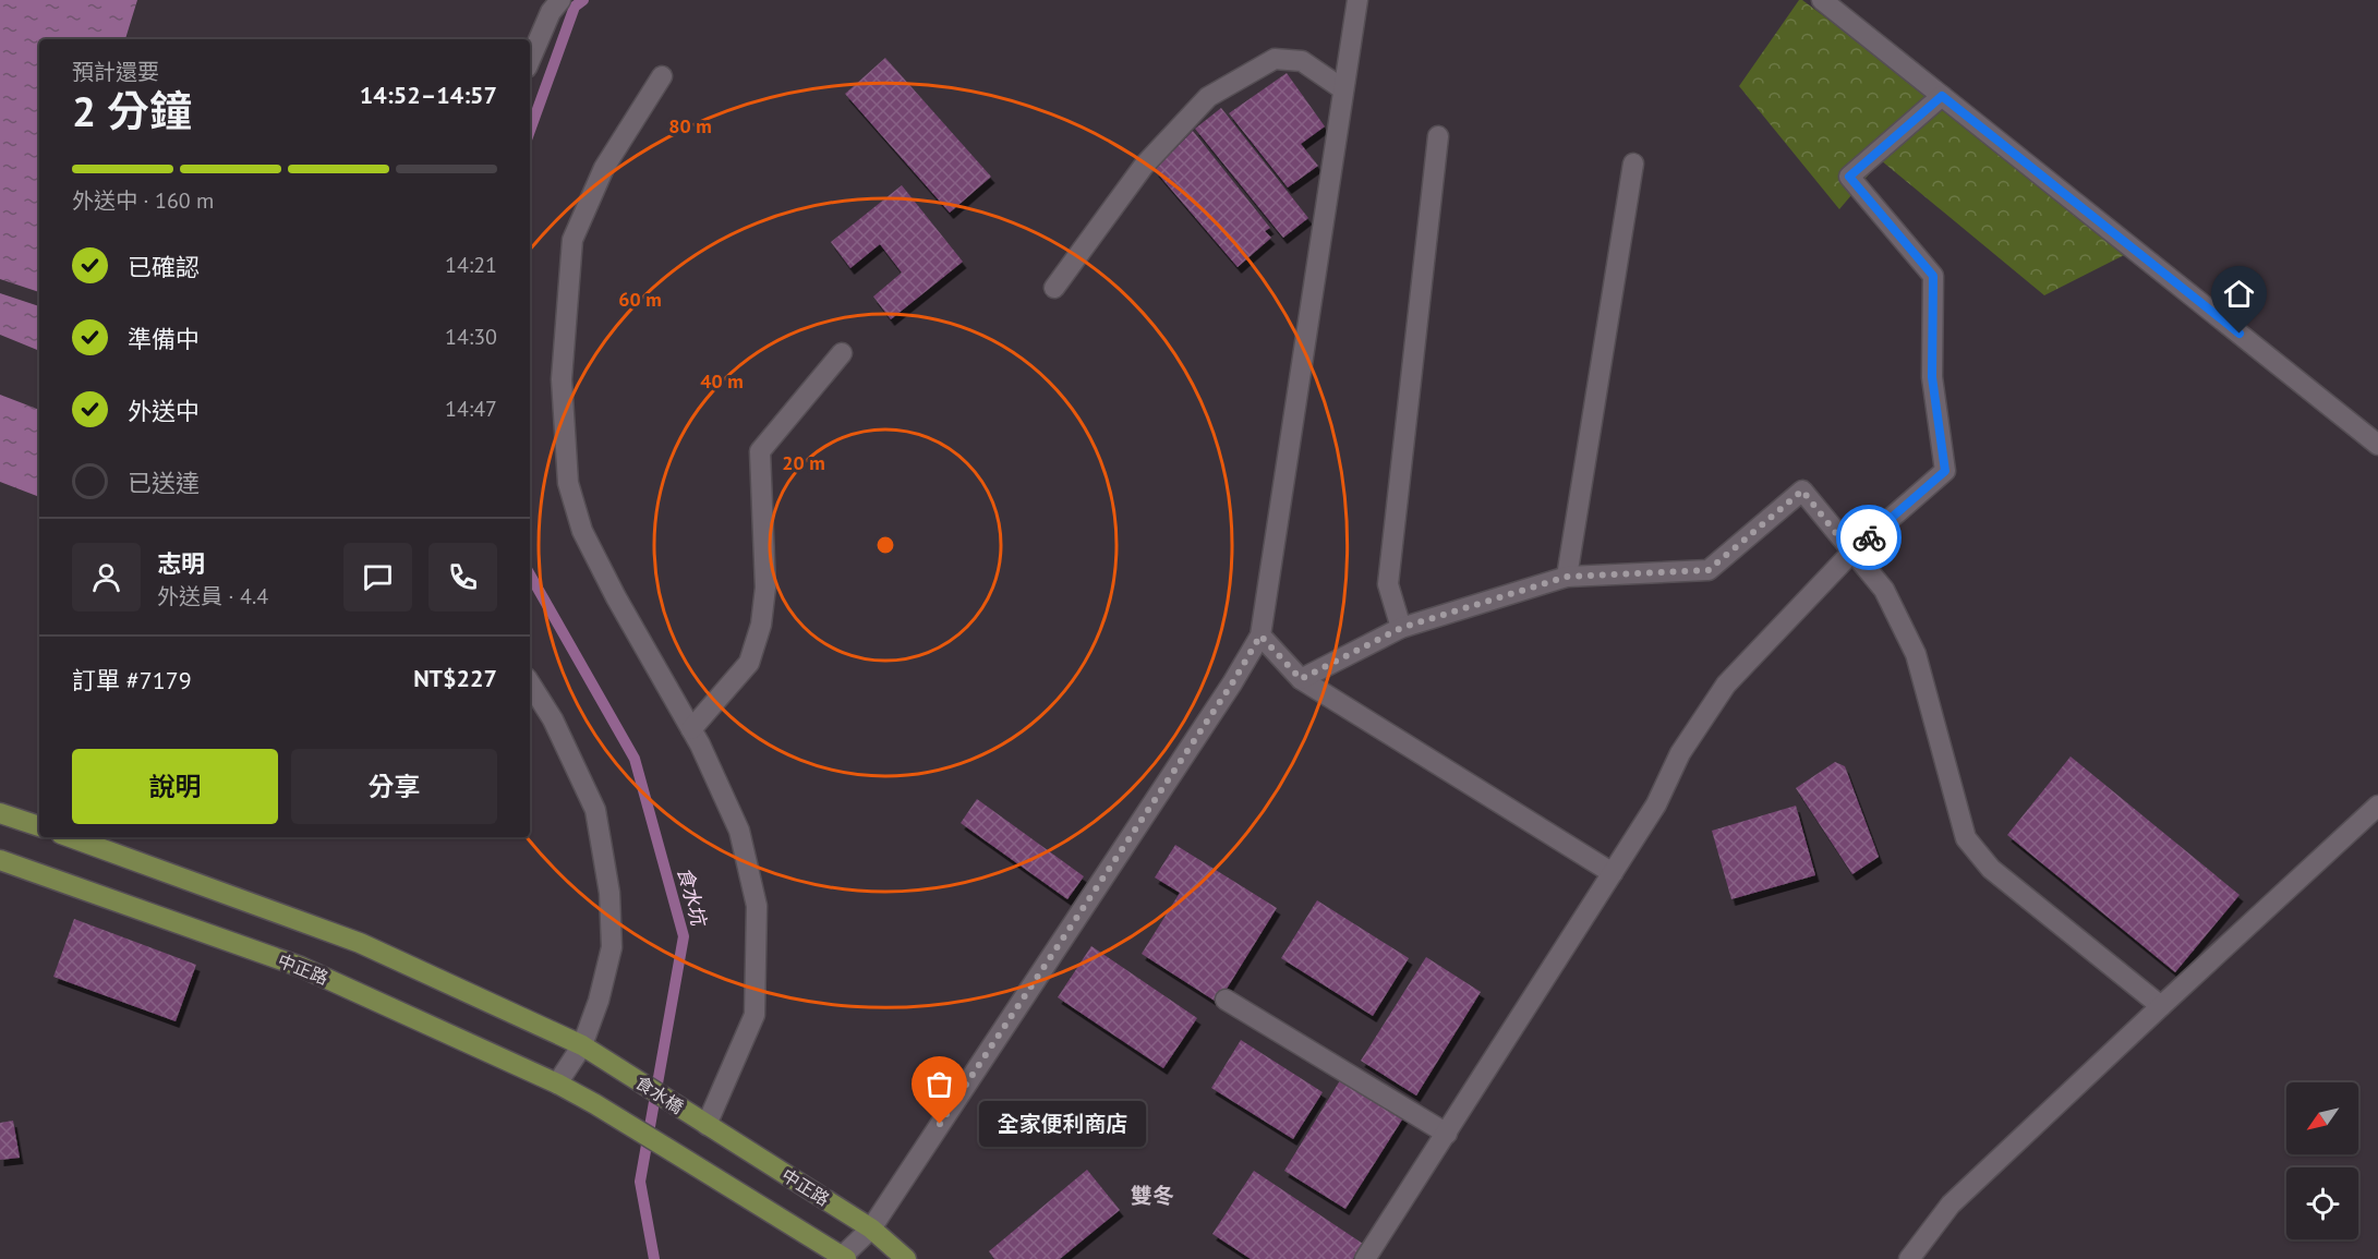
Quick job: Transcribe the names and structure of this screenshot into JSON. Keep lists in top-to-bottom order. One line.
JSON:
{"streets":{"main road":["中正路","食水橋"]},"crossings":[["中正路","食水橋"]],"districts":["雙冬"],"water":["食水坑"],"places":["全家便利商店"],"north":"bottom left","page":{"heading":["2 分鐘","預計還要","14:52–14:57"],"panel":["志明","外送員 · 4.4","訂單 #7179","NT$227"],"bar":"外送中 · 160 m","list":[["已確認","14:21"],["準備中","14:30"],["外送中","14:47"],"已送達"],"buttons":["說明","分享"],"bubble":"全家便利商店"},"rings":["80 m","60 m","40 m","20 m"]}
